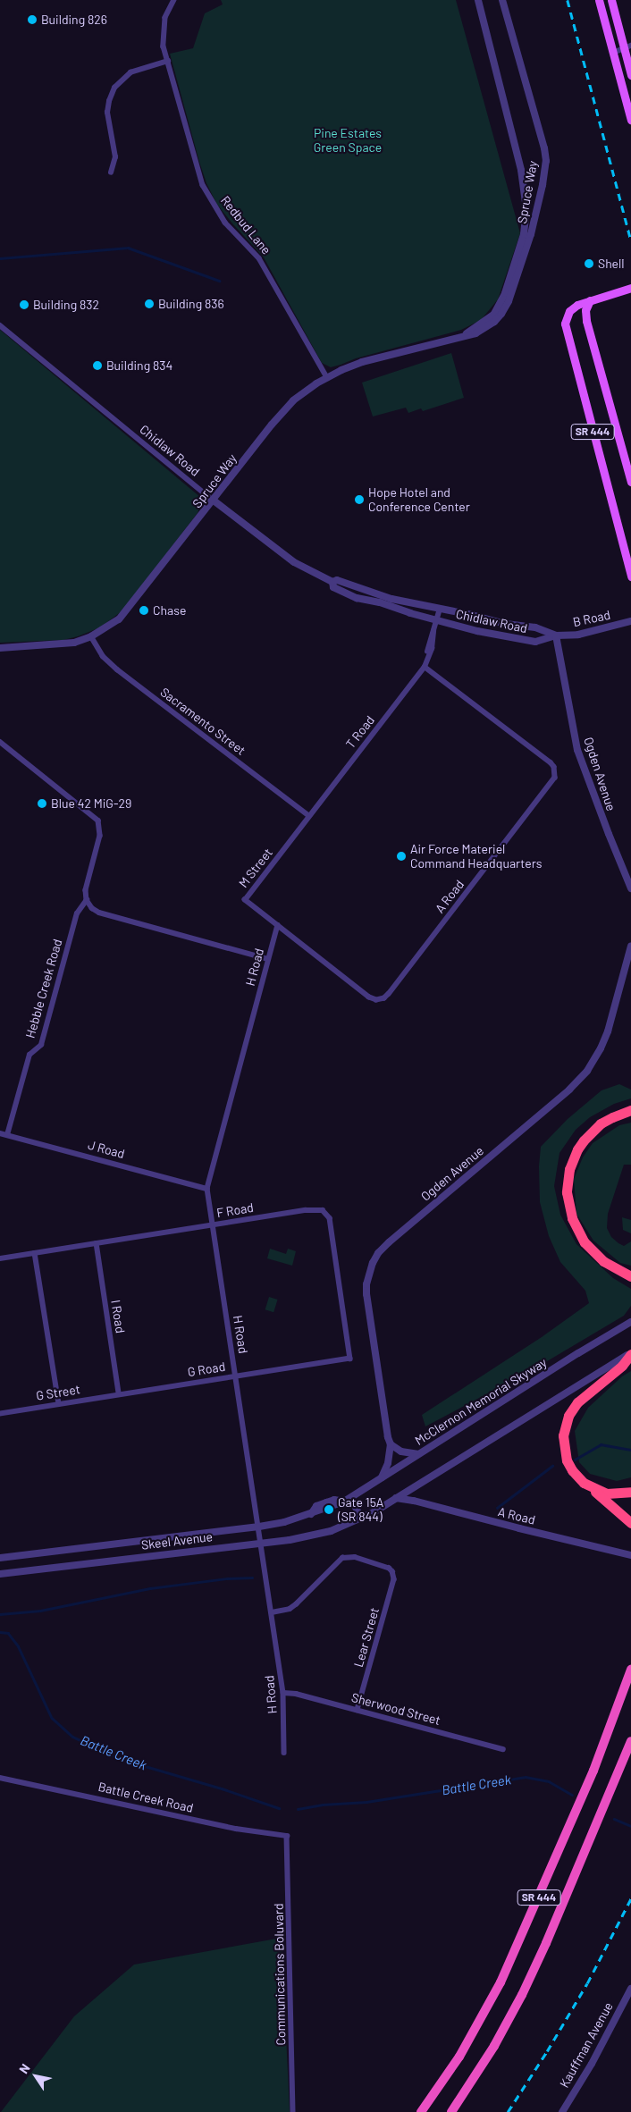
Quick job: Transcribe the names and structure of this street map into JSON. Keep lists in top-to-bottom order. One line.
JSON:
{"streets":{"highway":["SR 444"],"street":["Spruce Way","Redbud Lane","Chidlaw Road","B Road","Sacramento Street","T Road","Ogden Avenue","M Street","A Road","H Road","Hebble Creek Road","J Road","F Road","I Road","G Road","G Street","McClernon Memorial Skyway","Skeel Avenue","Lear Street","Sherwood Street","Battle Creek Road","Communications Boluvard","Kauffman Avenue"]},"crossings":[["Spruce Way","Redbud Lane"],["Spruce Way","Chidlaw Road"],["Spruce Way","Sacramento Street"],["Chidlaw Road","B Road"],["Chidlaw Road","T Road"],["Chidlaw Road","Ogden Avenue"],["B Road","Ogden Avenue"],["Sacramento Street","T Road"],["Sacramento Street","M Street"],["T Road","M Street"],["T Road","A Road"],["M Street","A Road"],["M Street","H Road"],["A Road","H Road"],["H Road","J Road"],["H Road","F Road"],["H Road","G Road"],["H Road","Skeel Avenue"],["H Road","Lear Street"],["H Road","Sherwood Street"],["Hebble Creek Road","J Road"],["F Road","I Road"],["F Road","G Road"],["I Road","G Road"],["I Road","G Street"],["G Road","G Street"],["McClernon Memorial Skyway","Skeel Avenue"],["Lear Street","Sherwood Street"],["Battle Creek Road","Communications Boluvard"]],"water":["Battle Creek"],"parks":["Pine Estates Green Space"],"places":["Building 826","Shell","Building 836","Building 832","Building 834","Hope Hotel and Conference Center","Chase","Blue 42 MiG-29","Air Force Materiel Command Headquarters","Gate 15A (SR 844)"],"north":"top left"}
